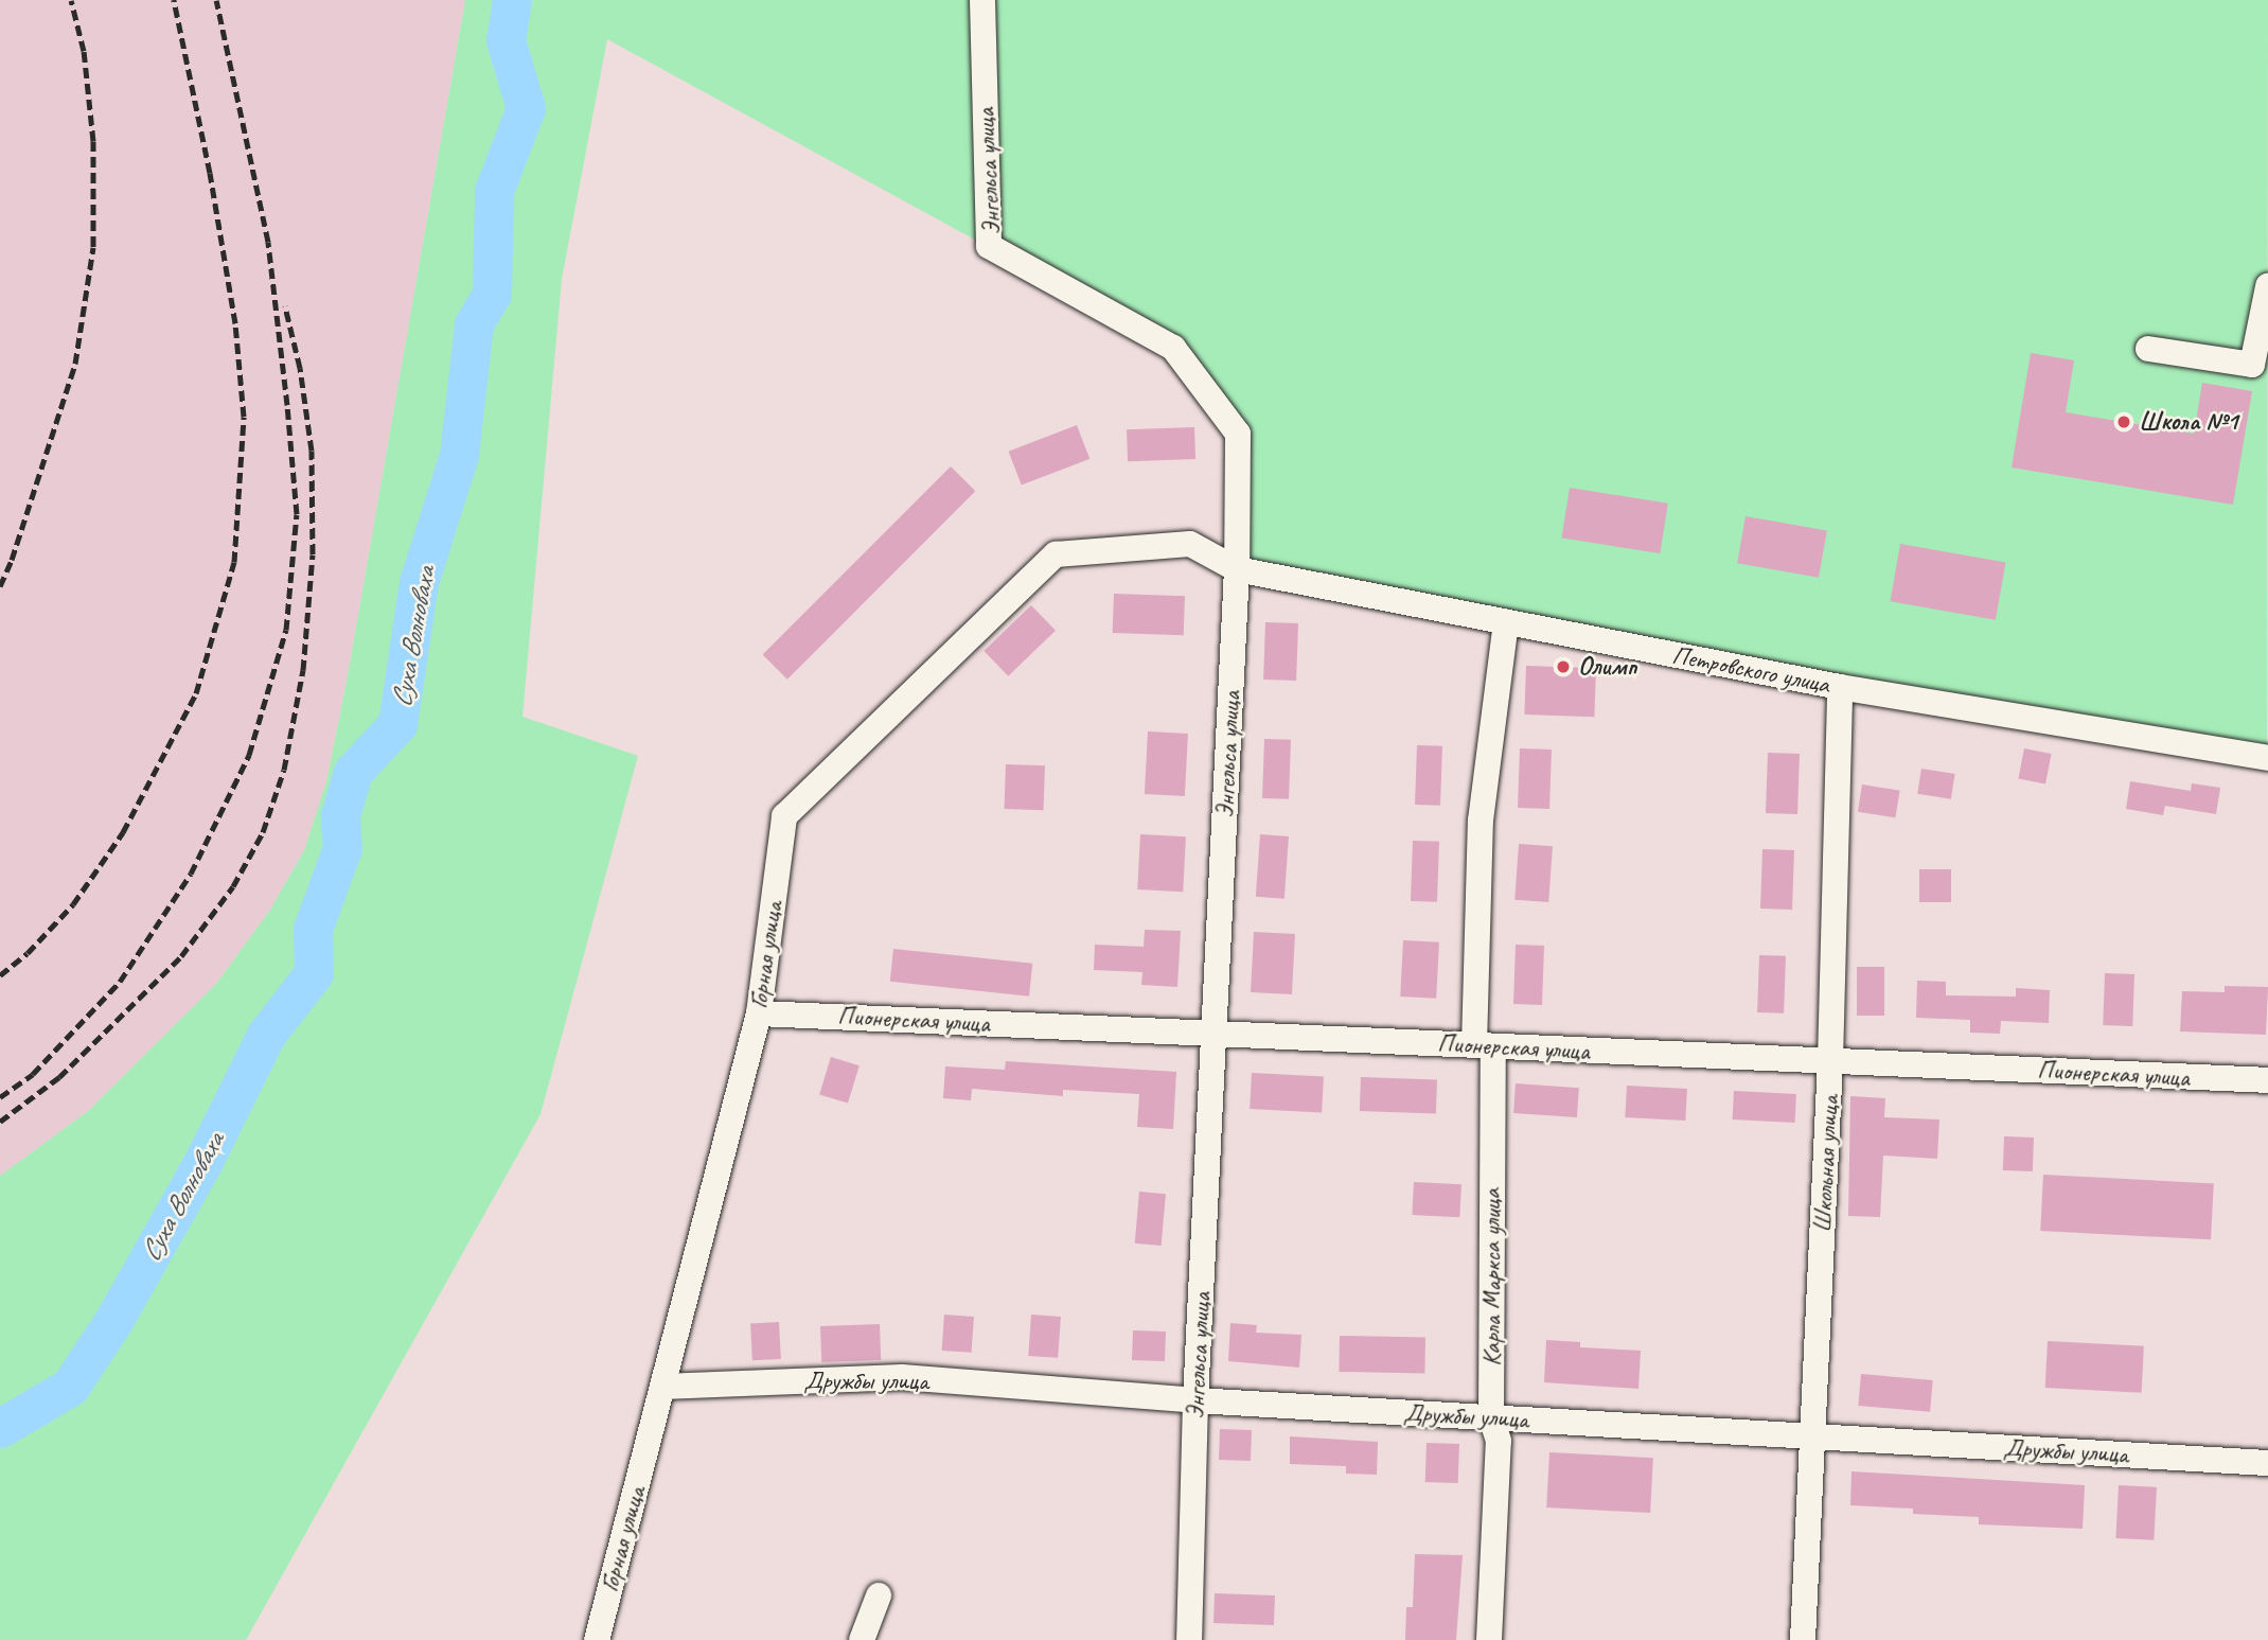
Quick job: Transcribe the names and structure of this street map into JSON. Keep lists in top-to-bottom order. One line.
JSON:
{"streets":{"street":["Энгельса улица","Петровского улица","Горная улица","Пионерская улица","Школьная улица","Карла Маркса улица","Дружбы улица"]},"crossings":[["Энгельса улица","Петровского улица"],["Энгельса улица","Горная улица"],["Энгельса улица","Пионерская улица"],["Энгельса улица","Дружбы улица"],["Петровского улица","Горная улица"],["Петровского улица","Школьная улица"],["Петровского улица","Карла Маркса улица"],["Горная улица","Пионерская улица"],["Горная улица","Дружбы улица"],["Пионерская улица","Школьная улица"],["Пионерская улица","Карла Маркса улица"],["Школьная улица","Дружбы улица"],["Карла Маркса улица","Дружбы улица"]],"water":["Суха Волноваха"],"places":["Школа №1","Олимп"]}
